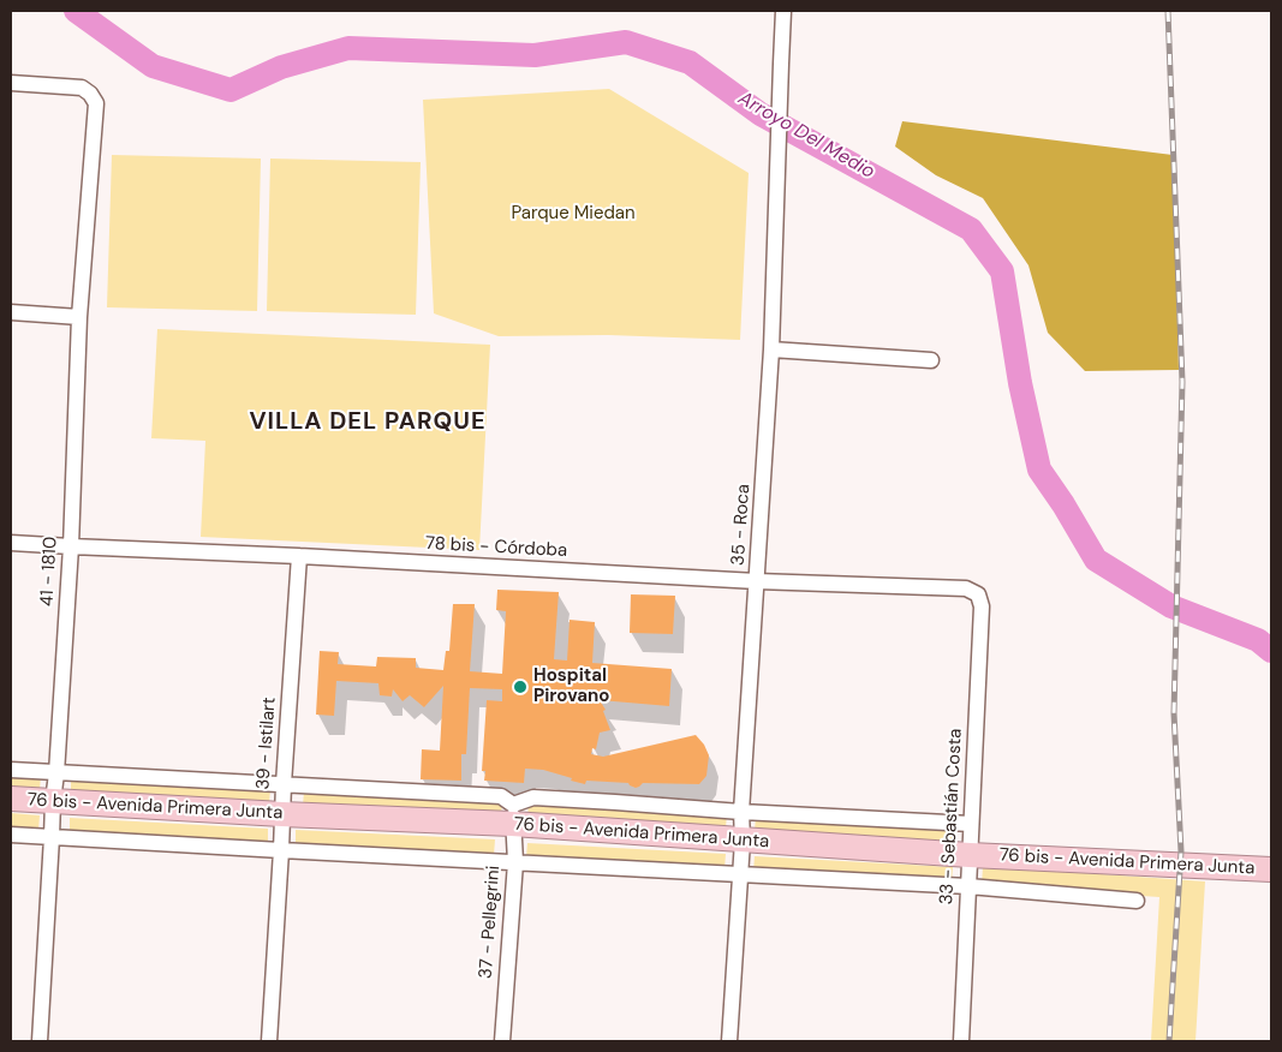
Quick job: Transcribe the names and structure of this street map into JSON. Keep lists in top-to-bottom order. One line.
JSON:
{"streets":{"highway":["76 bis - Avenida Primera Junta"],"street":["35 - Roca","78 bis - Córdoba","41 - 1810","39 - Istilart","33 - Sebastián Costa","37 - Pellegrini"]},"crossings":[["35 - Roca","78 bis - Córdoba"],["35 - Roca","76 bis - Avenida Primera Junta"],["78 bis - Córdoba","41 - 1810"],["78 bis - Córdoba","39 - Istilart"],["78 bis - Córdoba","33 - Sebastián Costa"],["41 - 1810","76 bis - Avenida Primera Junta"],["39 - Istilart","76 bis - Avenida Primera Junta"],["76 bis - Avenida Primera Junta","33 - Sebastián Costa"],["76 bis - Avenida Primera Junta","37 - Pellegrini"]],"districts":["VILLA DEL PARQUE"],"water":["Arroyo Del Medio"],"parks":["Parque Miedan"],"places":["Hospital Pirovano"]}
